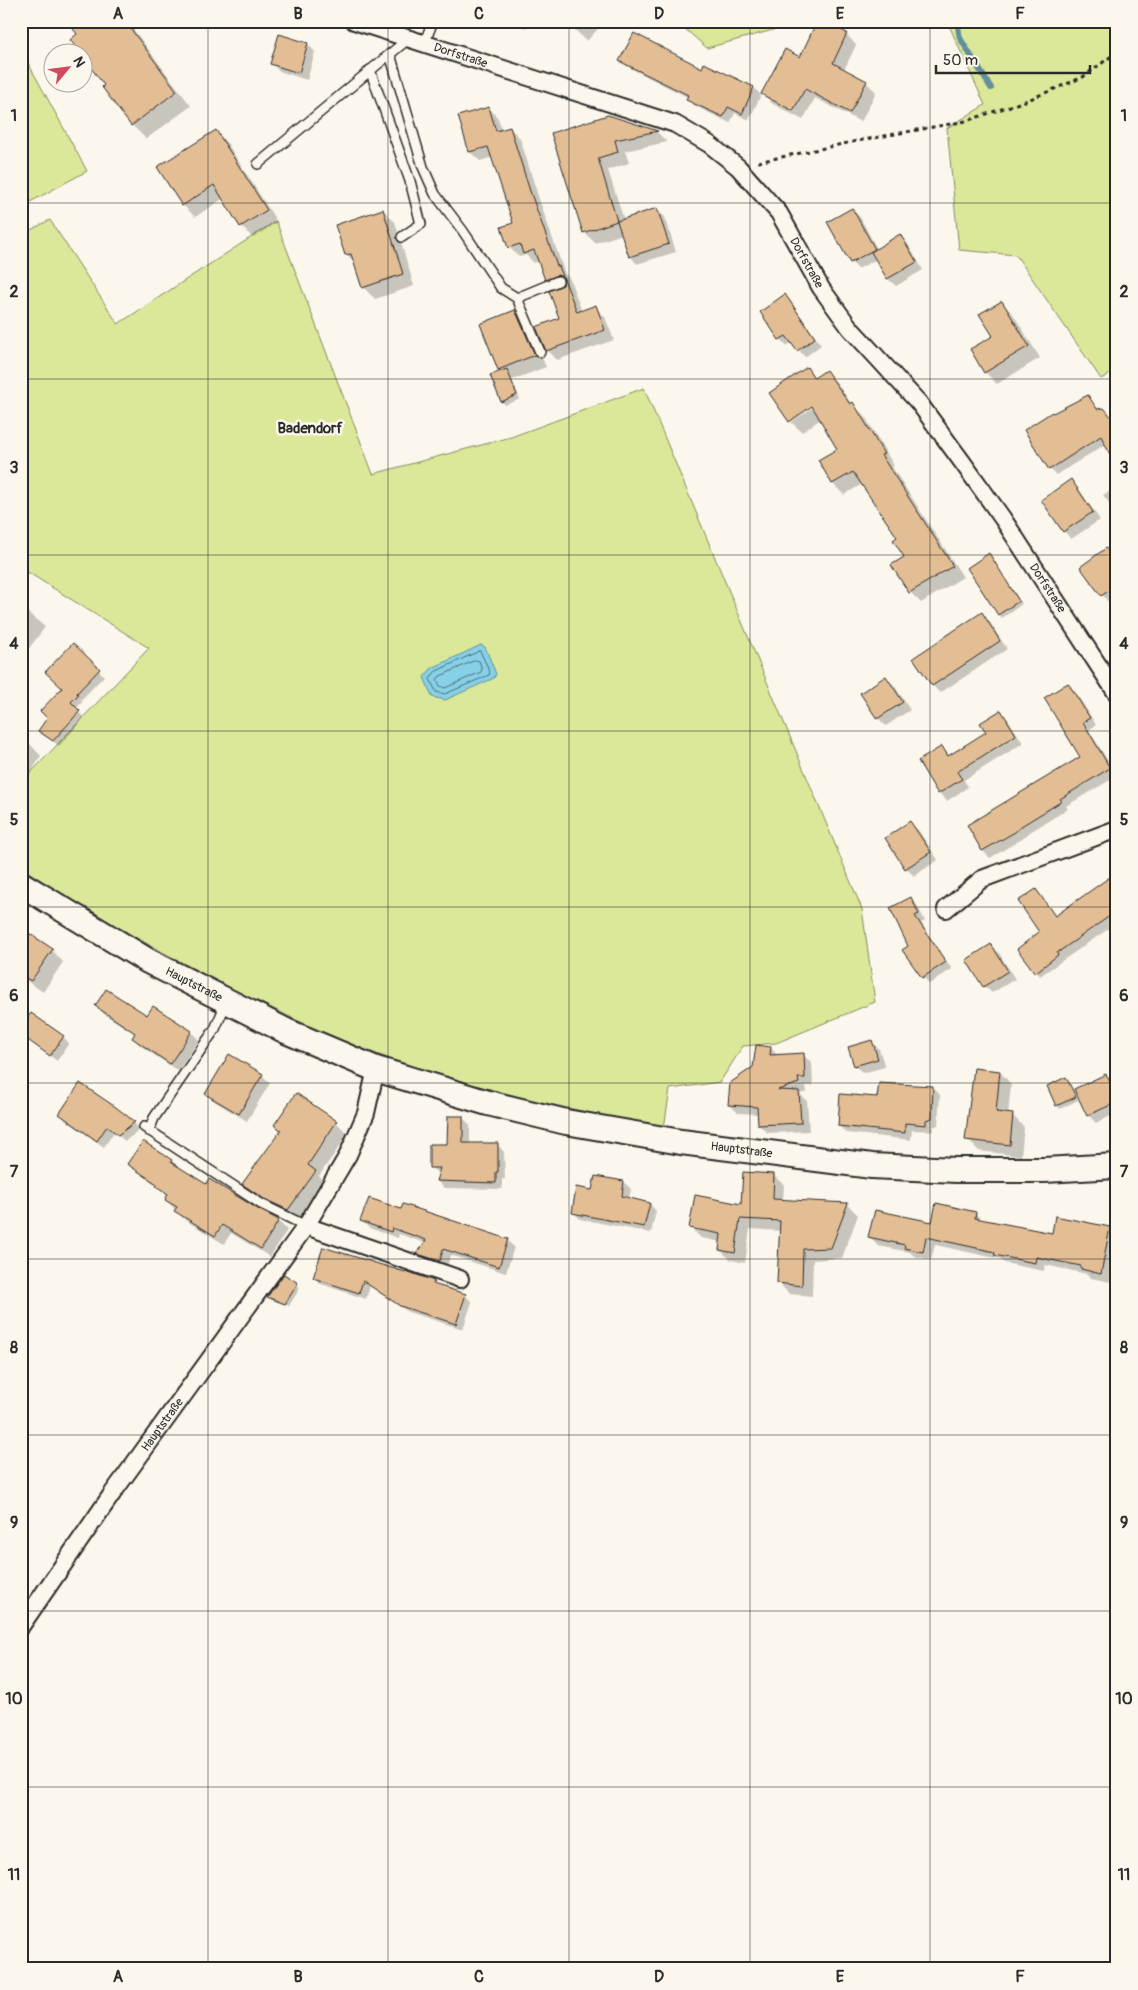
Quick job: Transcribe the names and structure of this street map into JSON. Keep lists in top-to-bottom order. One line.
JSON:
{"streets":{"main road":["Hauptstraße"],"street":["Dorfstraße"]},"districts":["Badendorf"],"scale_bar":"50 m","north":"top right","grid":{"columns":["A","B","C","D","E","F"],"rows":["1","2","3","4","5","6","7","8","9","10","11"]}}
